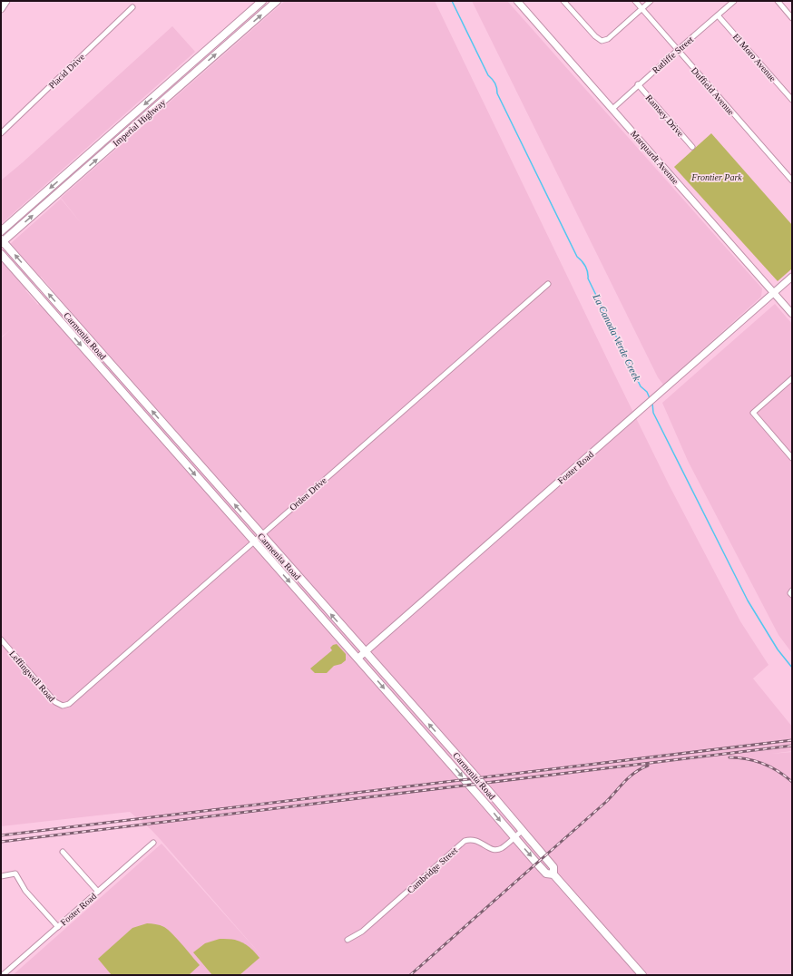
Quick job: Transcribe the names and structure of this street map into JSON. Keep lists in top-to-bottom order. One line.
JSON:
{"streets":{"main road":["Imperial Highway","Carmenita Road"],"street":["Ratliffe Street","El Moro Avenue","Placid Drive","Duffield Avenue","Ramsey Drive","Marquardt Avenue","Foster Road","Orden Drive","Leffingwell Road","Cambridge Street"]},"crossings":[["Ratliffe Street","El Moro Avenue"],["Ratliffe Street","Duffield Avenue"],["Ratliffe Street","Ramsey Drive"],["Ratliffe Street","Marquardt Avenue"],["Imperial Highway","Carmenita Road"],["Marquardt Avenue","Foster Road"],["Carmenita Road","Foster Road"],["Carmenita Road","Orden Drive"],["Carmenita Road","Cambridge Street"],["Orden Drive","Leffingwell Road"]],"water":["La Canada Verde Creek"],"parks":["Frontier Park"]}
